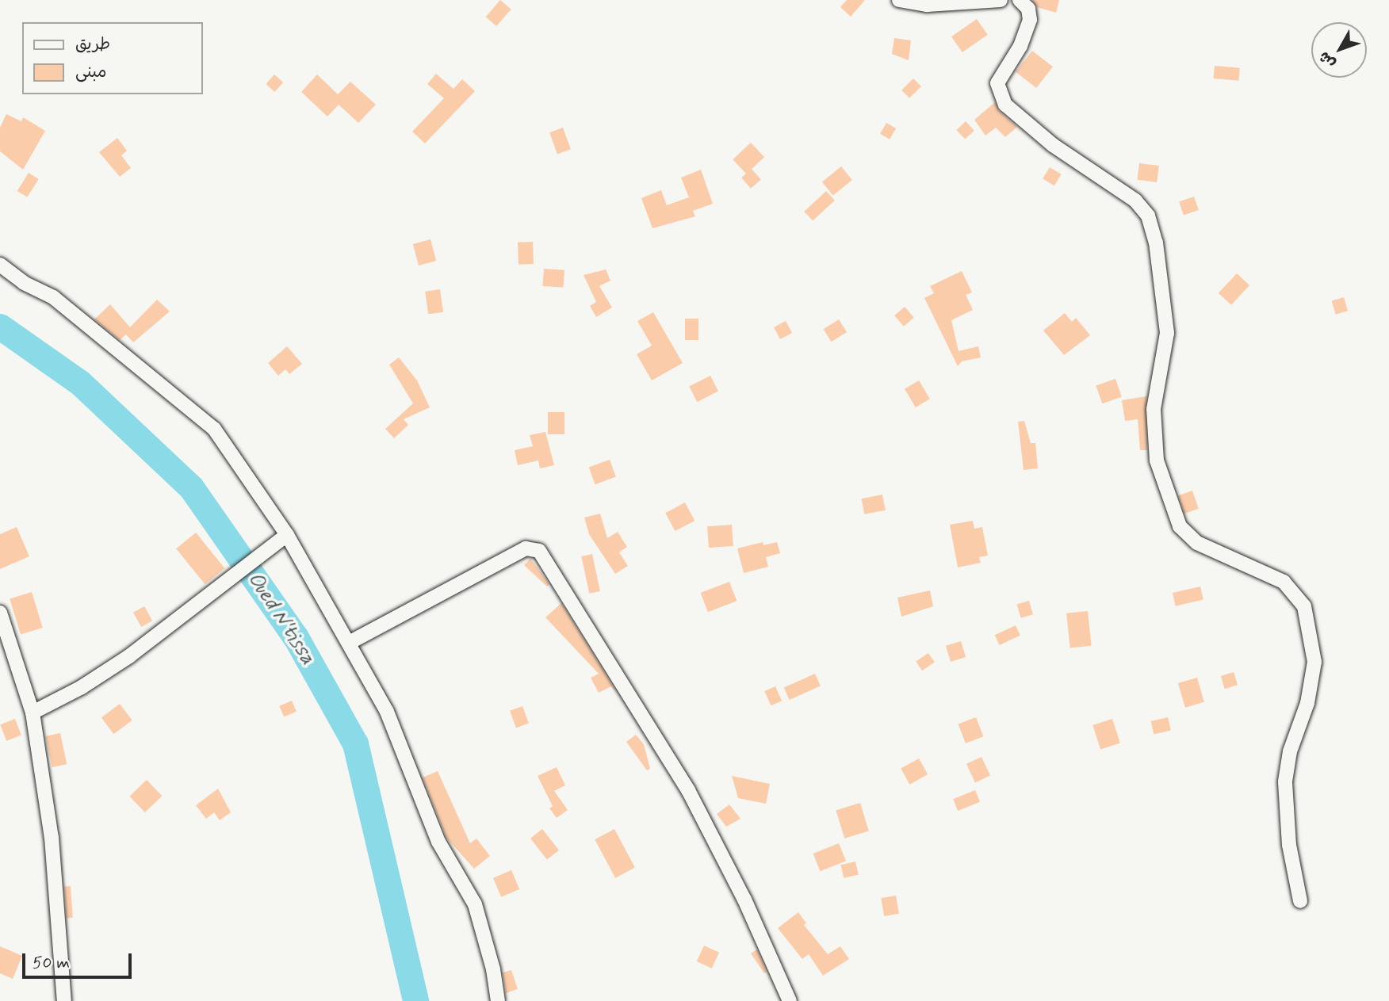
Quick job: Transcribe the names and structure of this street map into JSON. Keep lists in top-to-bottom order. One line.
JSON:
{"water":["Oued N'tissa"],"legend":["طريق","مبنى"],"scale_bar":"50 m","north":"bottom left"}
